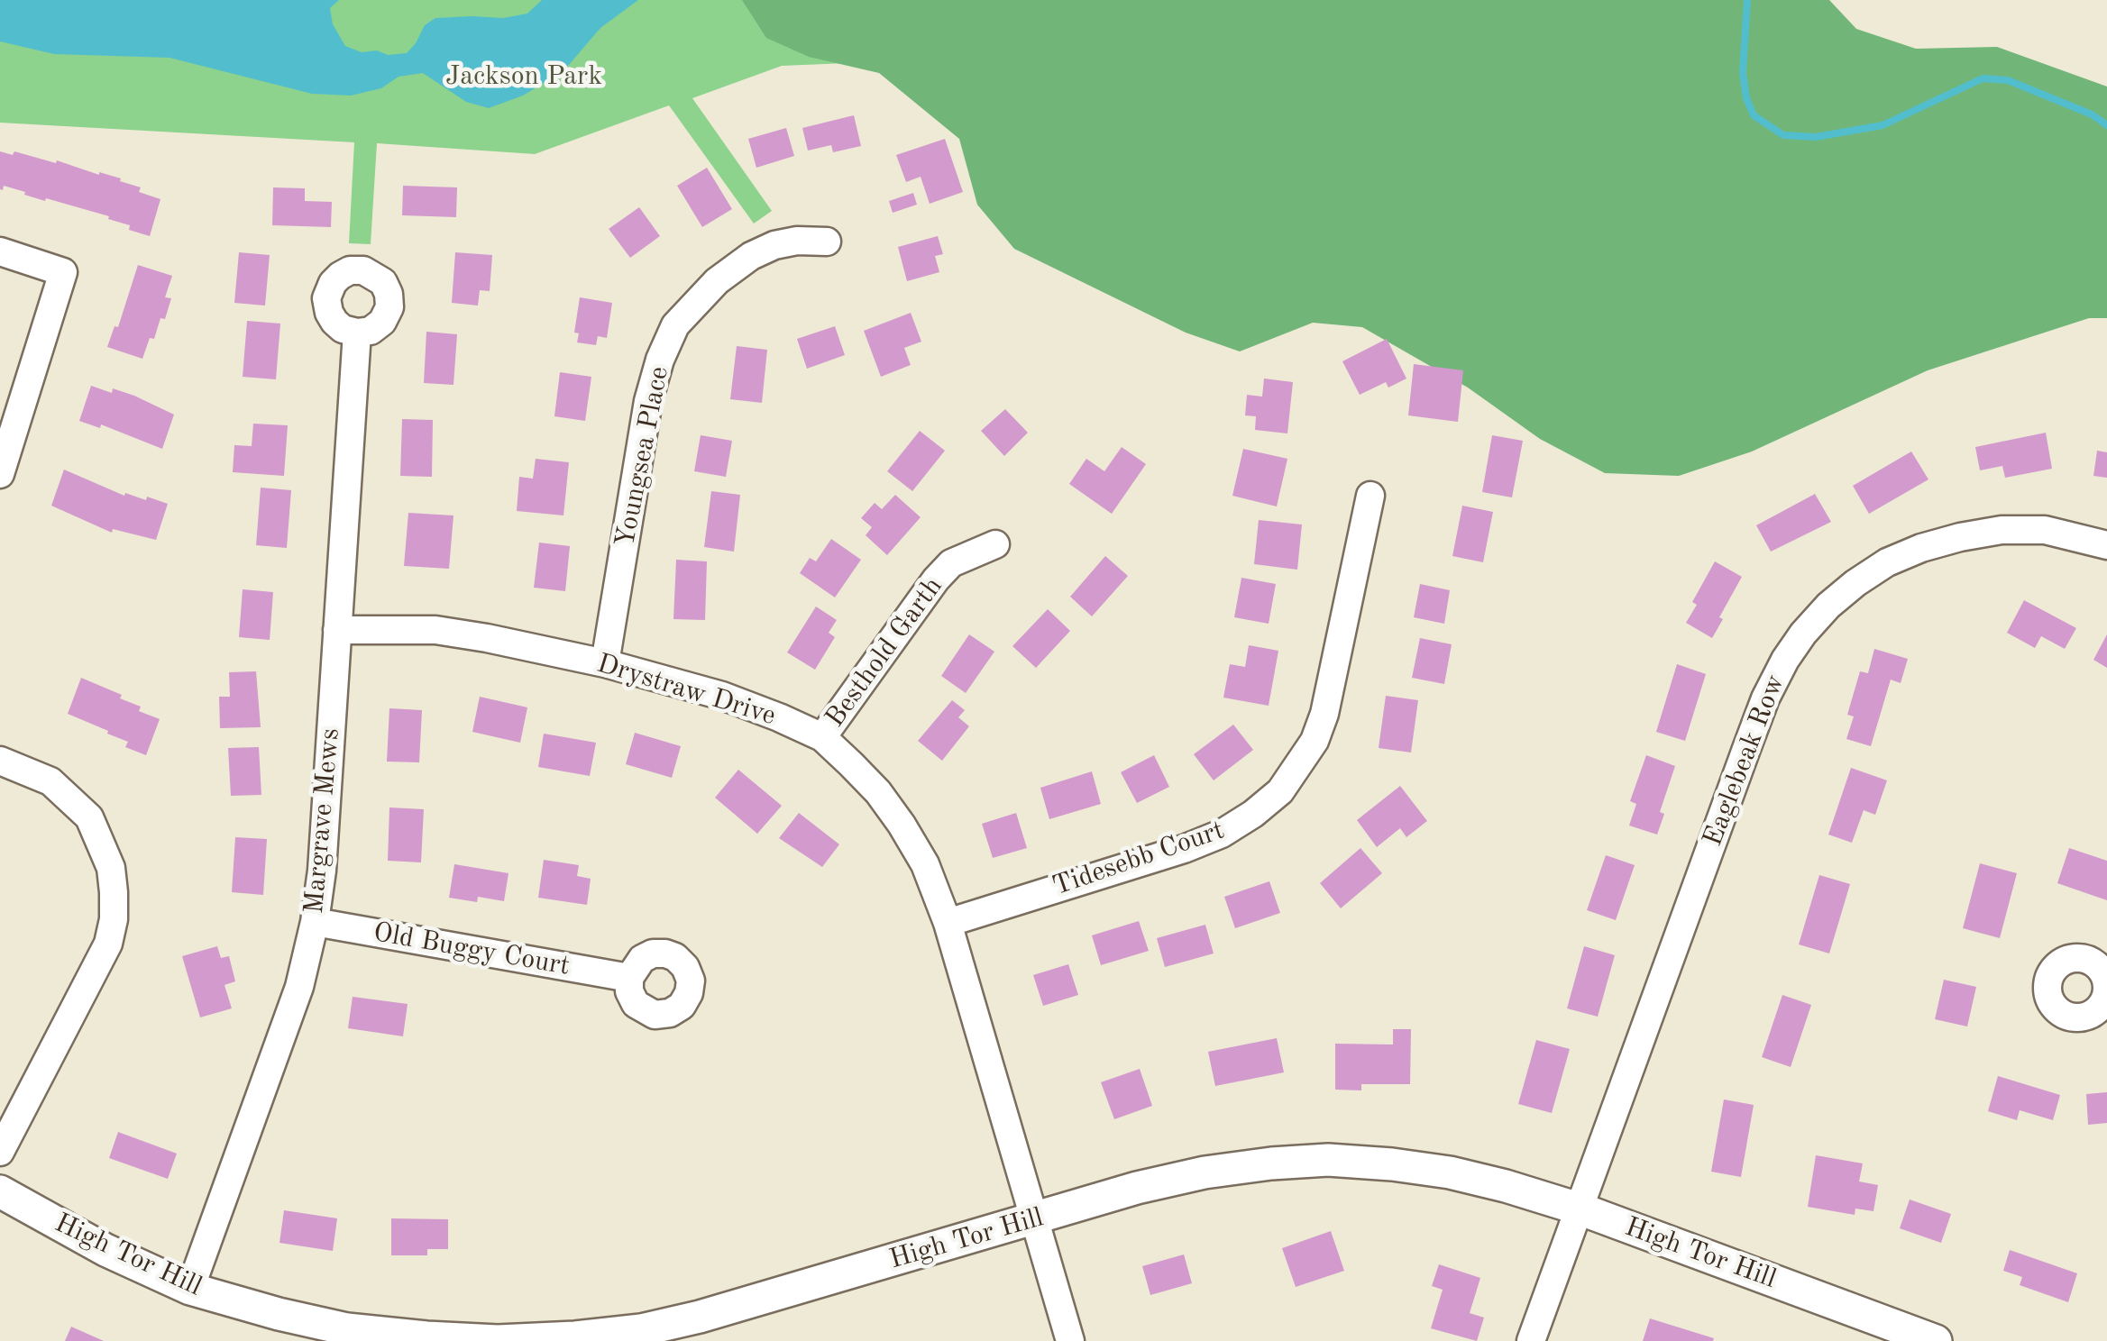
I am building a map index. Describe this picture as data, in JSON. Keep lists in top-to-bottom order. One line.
{"streets":{"street":["Youngsea Place","Besthold Garth","Drystraw Drive","Eaglebeak Row","Margrave Mews","Tidesebb Court","Old Buggy Court","High Tor Hill"]},"crossings":[["Youngsea Place","Drystraw Drive"],["Besthold Garth","Drystraw Drive"],["Drystraw Drive","Margrave Mews"],["Drystraw Drive","Tidesebb Court"],["Drystraw Drive","High Tor Hill"],["Eaglebeak Row","High Tor Hill"],["Margrave Mews","Old Buggy Court"],["Margrave Mews","High Tor Hill"]],"parks":["Jackson Park"]}
